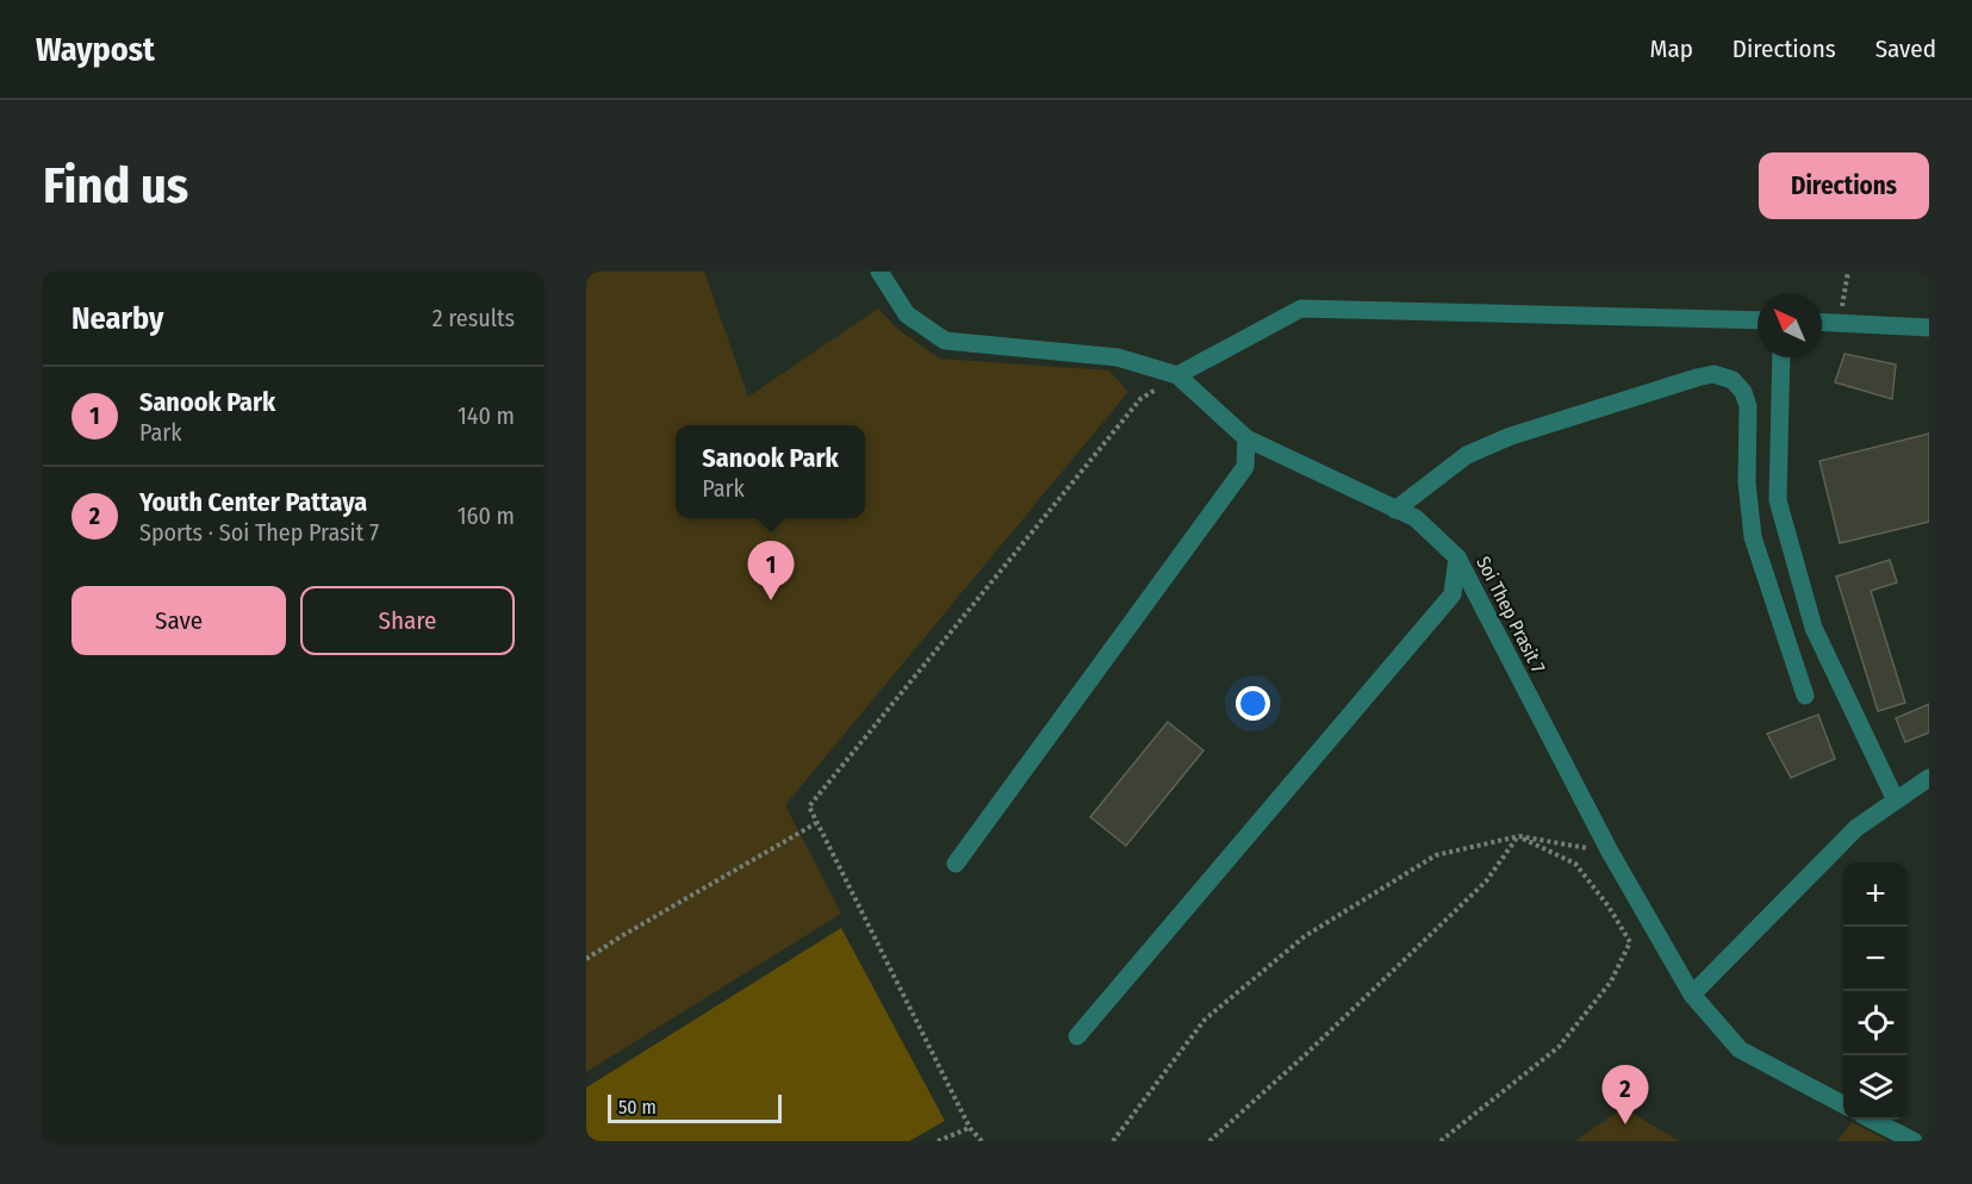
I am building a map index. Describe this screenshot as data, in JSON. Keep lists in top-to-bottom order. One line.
{"streets":{"street":["Soi Thep Prasit 7"]},"scale_bar":"50 m","north":"top left","page":{"header":"Waypost","nav":["Map","Directions","Saved"],"buttons":["Directions",["Save","Share"]],"title":"Find us","heading":["Nearby","2 results"],"list":[{"mark":"1","name":"Sanook Park","note":"Park","value":"140 m"},{"mark":"2","name":"Youth Center Pattaya","note":"Sports · Soi Thep Prasit 7","value":"160 m"}],"popup":["Sanook Park","Park"],"pins":["1","2"],"map_buttons":["+","−"],"scale":"50 m"}}
